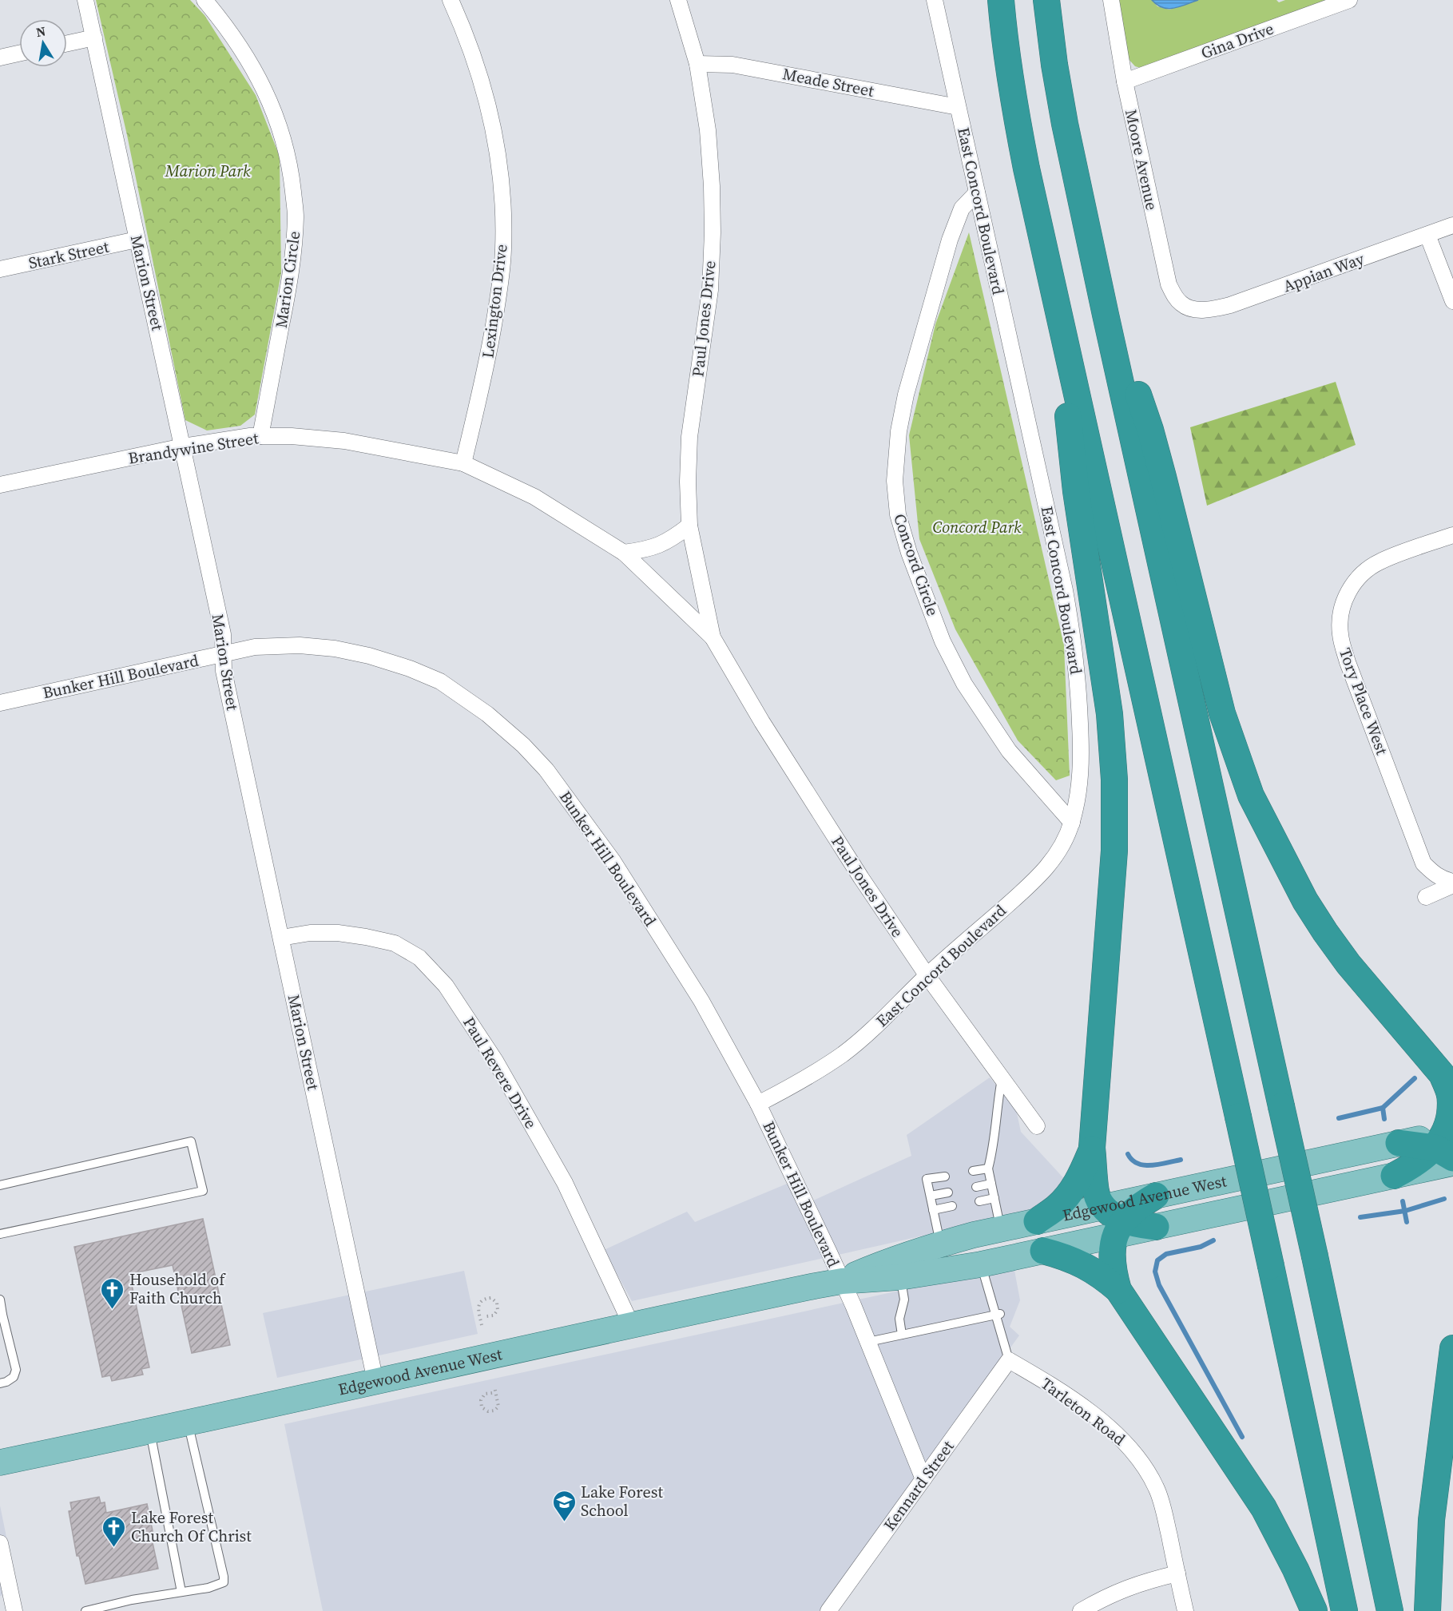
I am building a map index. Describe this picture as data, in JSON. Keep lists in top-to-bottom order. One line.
{"streets":{"main road":["Edgewood Avenue West"],"street":["Gina Drive","Meade Street","Moore Avenue","East Concord Boulevard","Stark Street","Appian Way","Marion Circle","Marion Street","Lexington Drive","Paul Jones Drive","Brandywine Street","Concord Circle","Bunker Hill Boulevard","Tory Place West","Paul Revere Drive","Tarleton Road","Kennard Street"]},"crossings":[["Gina Drive","Moore Avenue"],["Meade Street","East Concord Boulevard"],["Meade Street","Paul Jones Drive"],["Moore Avenue","Appian Way"],["East Concord Boulevard","Paul Jones Drive"],["East Concord Boulevard","Concord Circle"],["East Concord Boulevard","Bunker Hill Boulevard"],["Stark Street","Marion Street"],["Marion Circle","Brandywine Street"],["Marion Street","Brandywine Street"],["Marion Street","Bunker Hill Boulevard"],["Marion Street","Paul Revere Drive"],["Marion Street","Edgewood Avenue West"],["Lexington Drive","Brandywine Street"],["Paul Jones Drive","Brandywine Street"],["Bunker Hill Boulevard","Edgewood Avenue West"],["Bunker Hill Boulevard","Kennard Street"],["Paul Revere Drive","Edgewood Avenue West"],["Tarleton Road","Kennard Street"]],"parks":["Marion Park","Concord Park"],"places":{"church":["Household of Faith Church","Lake Forest Church Of Christ"],"school or university":["Lake Forest School"]},"north":"top"}
